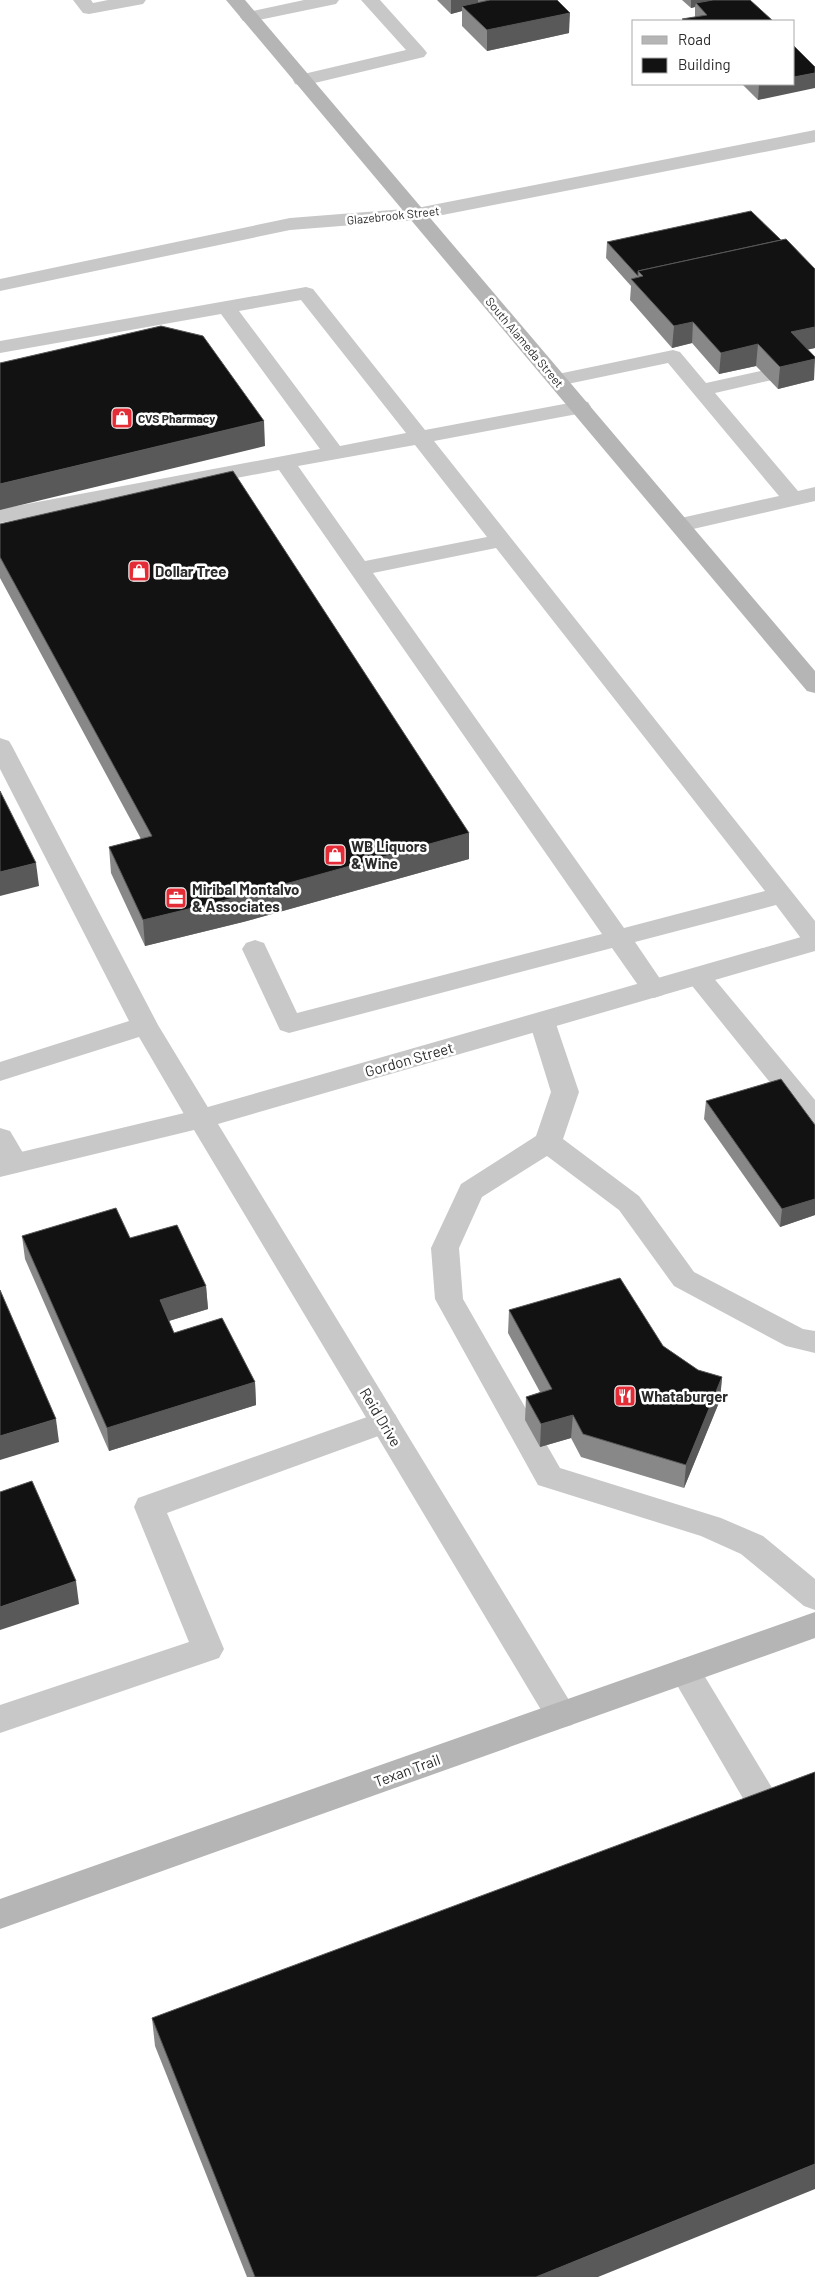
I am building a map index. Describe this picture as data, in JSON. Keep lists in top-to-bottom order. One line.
{"streets":{"main road":["South Alameda Street","Texan Trail"],"street":["Glazebrook Street","Gordon Street","Reid Drive"]},"crossings":[["Glazebrook Street","South Alameda Street"],["Gordon Street","Reid Drive"],["Reid Drive","Texan Trail"]],"places":{"shop":["CVS Pharmacy","Dollar Tree","WB Liquors & Wine"],"office":["Miribal Montalvo & Associates"],"restaurant":["Whataburger"]},"legend":["Road","Building"]}
